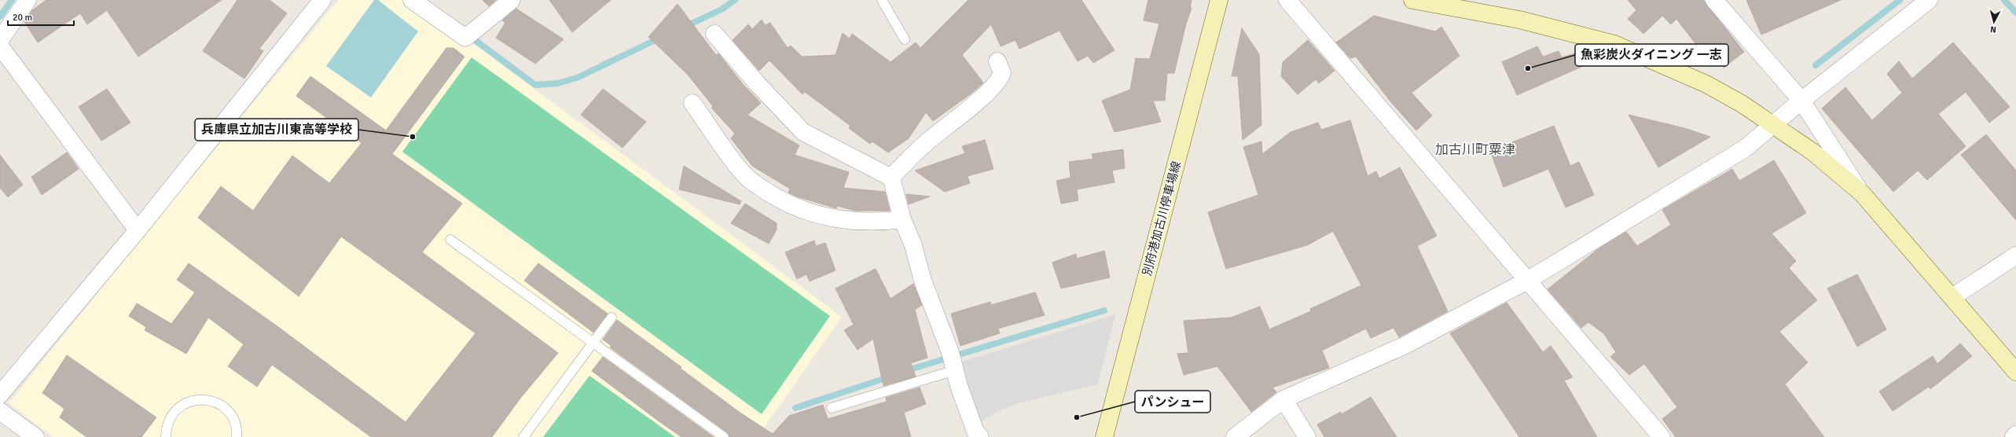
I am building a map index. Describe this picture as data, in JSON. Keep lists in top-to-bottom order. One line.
{"streets":{"street":["別府港加古川停車場線"]},"districts":["加古川町粟津"],"places":["魚彩炭火ダイニング 一志","兵庫県立加古川東高等学校","パンシュー"],"scale_bar":"20 m","north":"bottom"}
